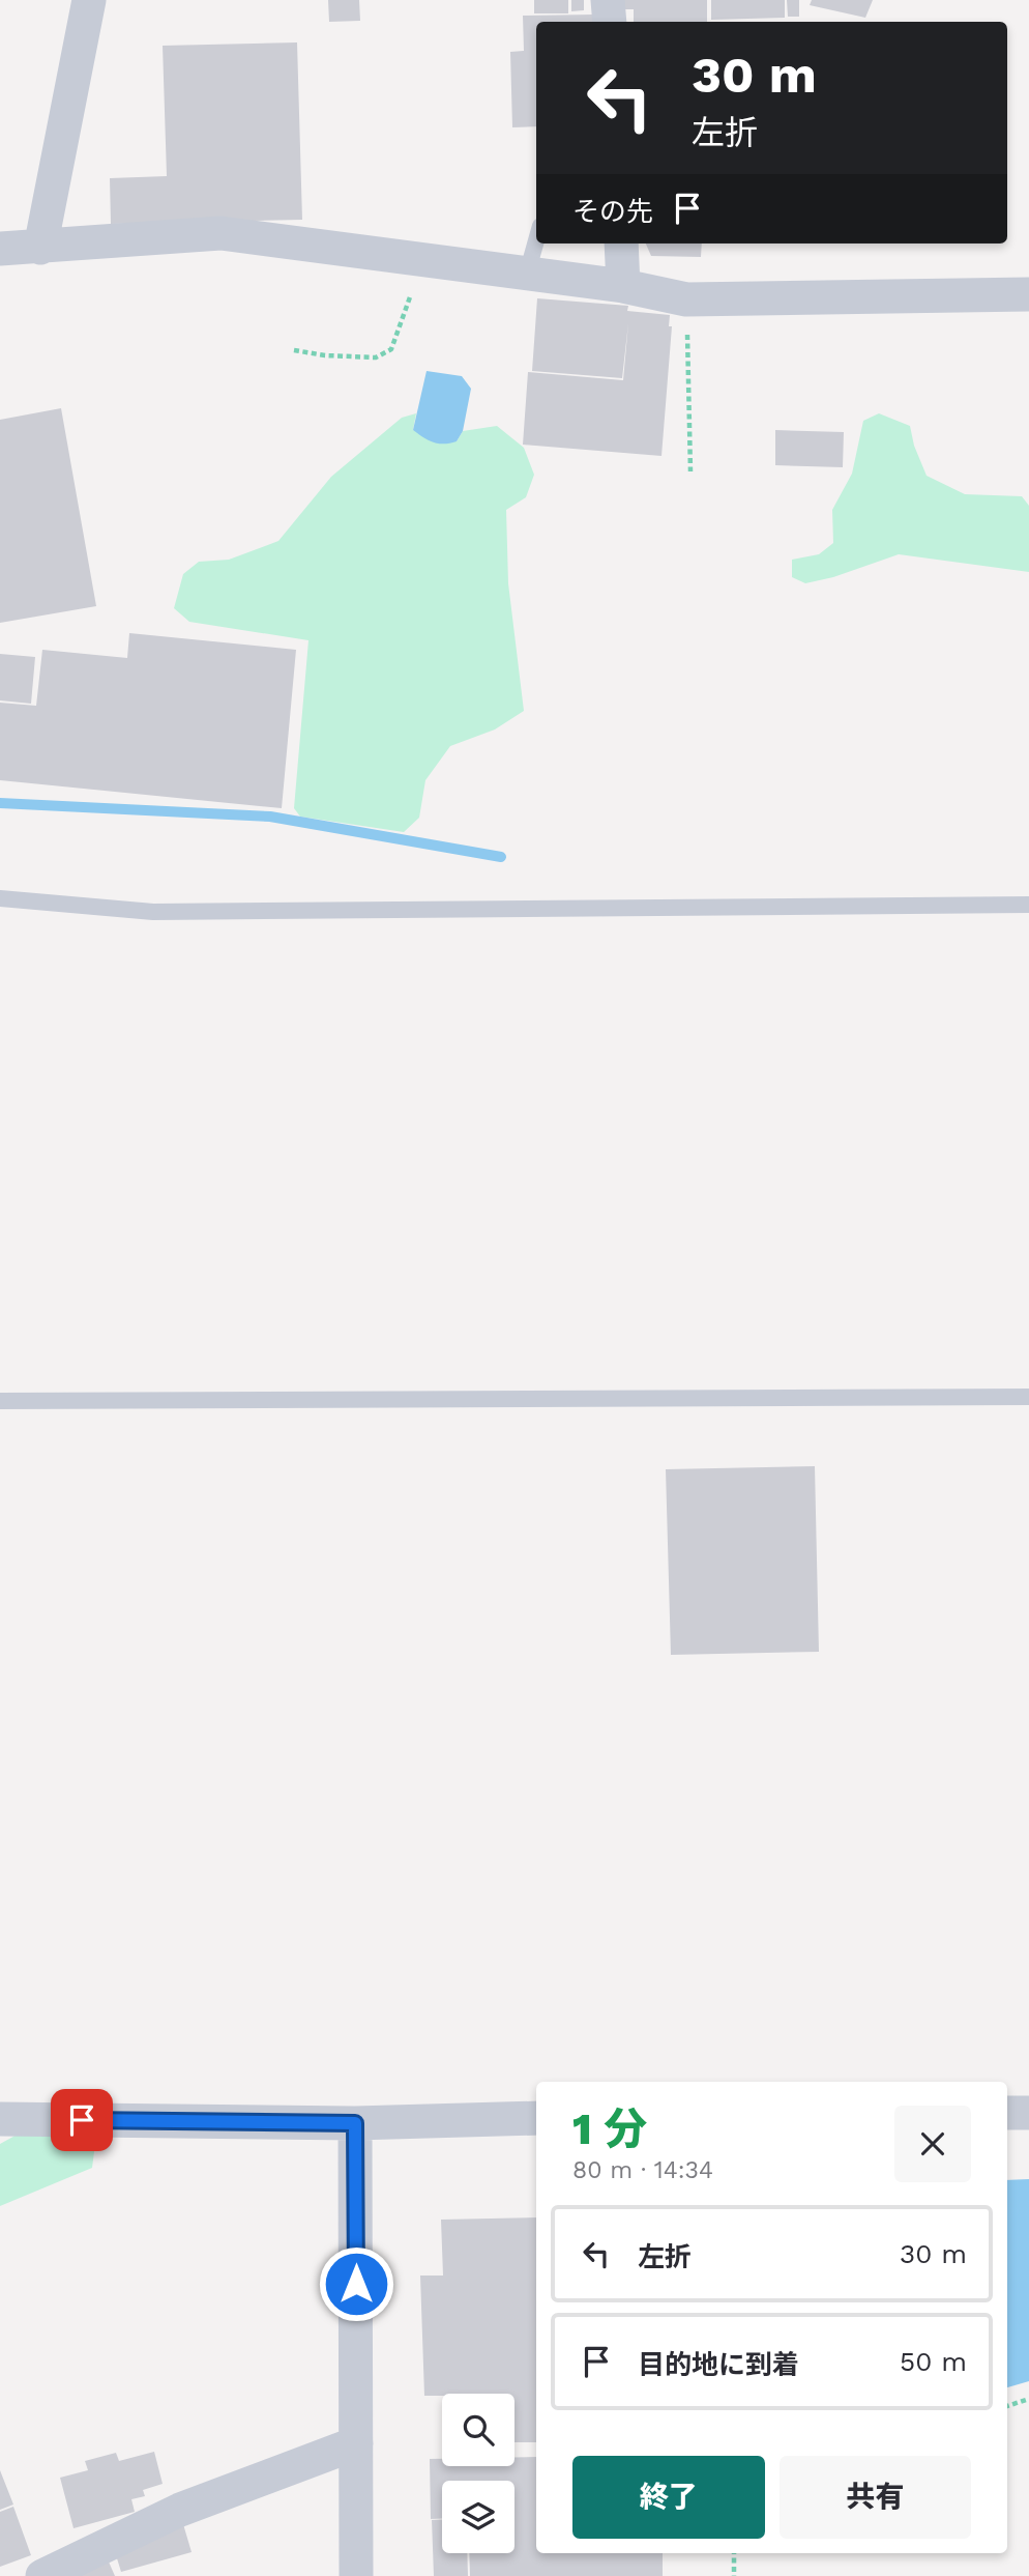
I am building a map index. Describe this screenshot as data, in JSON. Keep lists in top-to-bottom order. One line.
{"page":{"turn":["30 m","左折"],"then":"その先","heading":["1 分","80 m · 14:34"],"list":[{"name":"左折","value":"30 m"},{"name":"目的地に到着","value":"50 m"}],"buttons":["終了","共有"]}}
